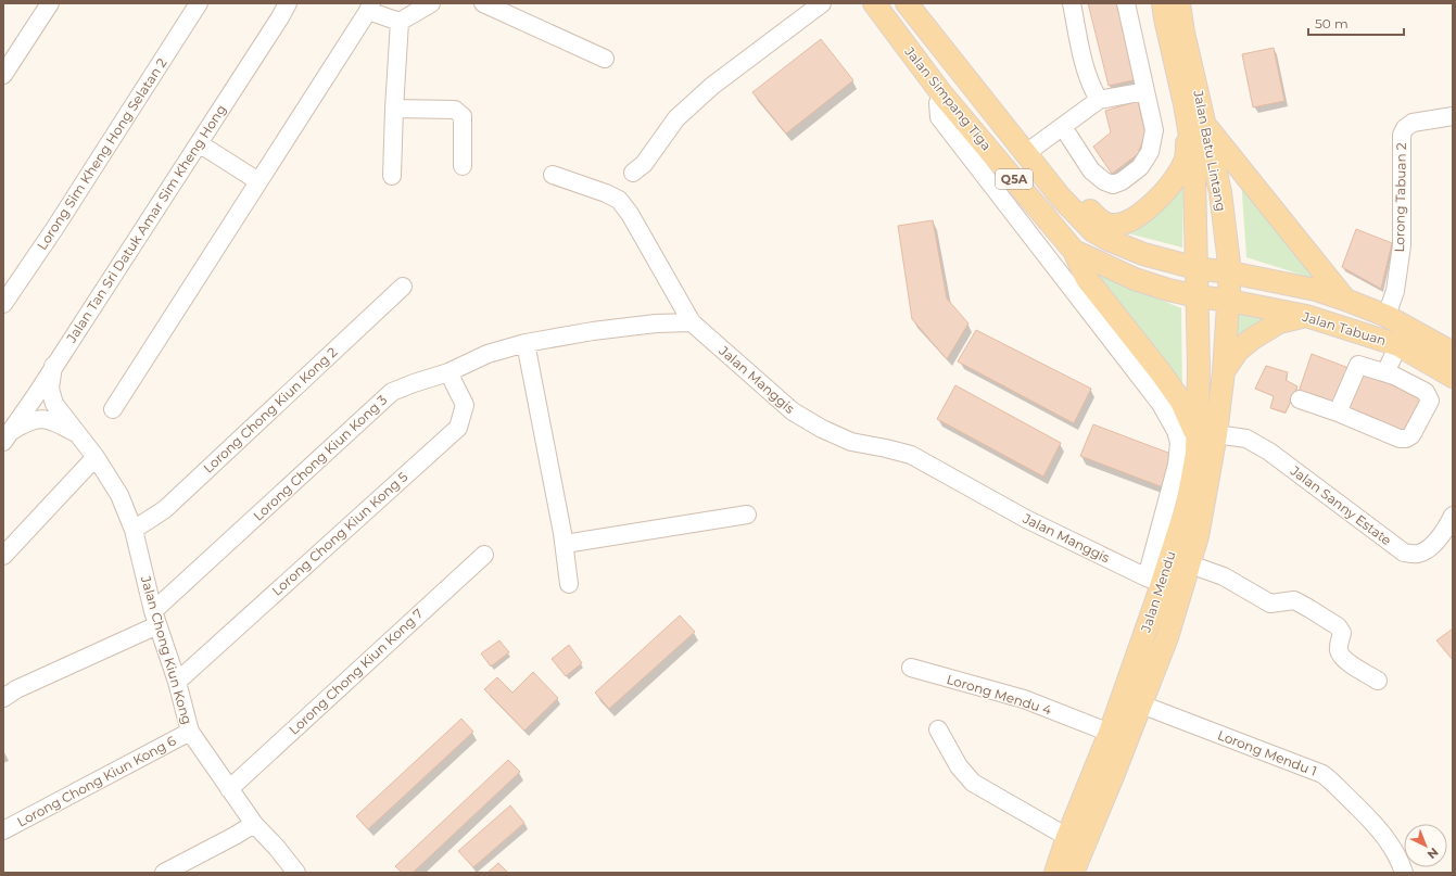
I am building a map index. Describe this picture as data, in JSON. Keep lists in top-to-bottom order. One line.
{"streets":{"main road":["Jalan Simpang Tiga","Jalan Batu Lintang","Q5A","Jalan Tabuan","Jalan Mendu"],"street":["Lorong Sim Kheng Hong Selatan 2","Lorong Tabuan 2","Jalan Tan Sri Datuk Amar Sim Kheng Hong","Jalan Manggis","Lorong Chong Kiun Kong 2","Lorong Chong Kiun Kong 3","Jalan Sanny Estate","Lorong Chong Kiun Kong 5","Jalan Chong Kiun Kong","Lorong Chong Kiun Kong 7","Lorong Mendu 4","Lorong Mendu 1","Lorong Chong Kiun Kong 6"]},"crossings":[["Jalan Simpang Tiga","Jalan Batu Lintang"],["Jalan Simpang Tiga","Jalan Tabuan"],["Jalan Simpang Tiga","Jalan Mendu"],["Jalan Batu Lintang","Jalan Tabuan"],["Jalan Batu Lintang","Jalan Mendu"],["Lorong Tabuan 2","Jalan Tabuan"],["Jalan Tan Sri Datuk Amar Sim Kheng Hong","Jalan Chong Kiun Kong"],["Jalan Tabuan","Jalan Mendu"],["Jalan Manggis","Lorong Chong Kiun Kong 3"],["Jalan Manggis","Jalan Mendu"],["Lorong Chong Kiun Kong 2","Jalan Chong Kiun Kong"],["Lorong Chong Kiun Kong 3","Lorong Chong Kiun Kong 5"],["Lorong Chong Kiun Kong 3","Jalan Chong Kiun Kong"],["Jalan Sanny Estate","Jalan Mendu"],["Lorong Chong Kiun Kong 5","Jalan Chong Kiun Kong"],["Jalan Mendu","Lorong Mendu 4"],["Jalan Mendu","Lorong Mendu 1"],["Jalan Chong Kiun Kong","Lorong Chong Kiun Kong 7"],["Jalan Chong Kiun Kong","Lorong Chong Kiun Kong 6"]],"scale_bar":"50 m","north":"bottom right"}
